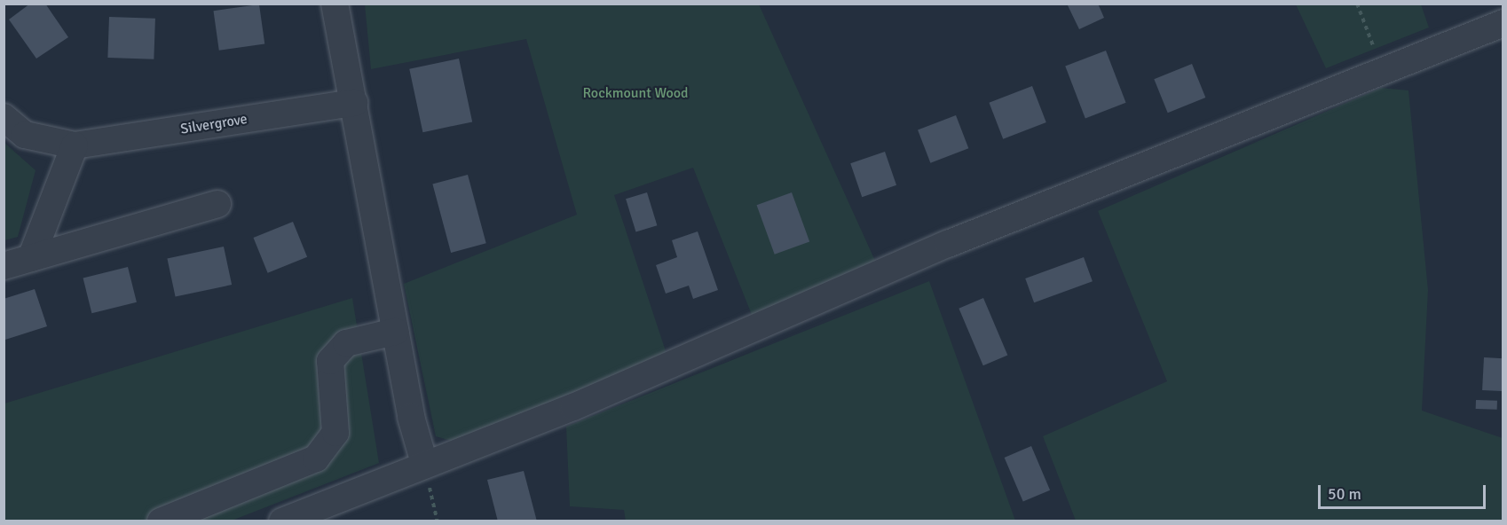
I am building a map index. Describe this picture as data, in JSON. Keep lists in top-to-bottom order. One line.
{"streets":{"street":["Silvergrove"]},"parks":["Rockmount Wood"],"scale_bar":"50 m"}
